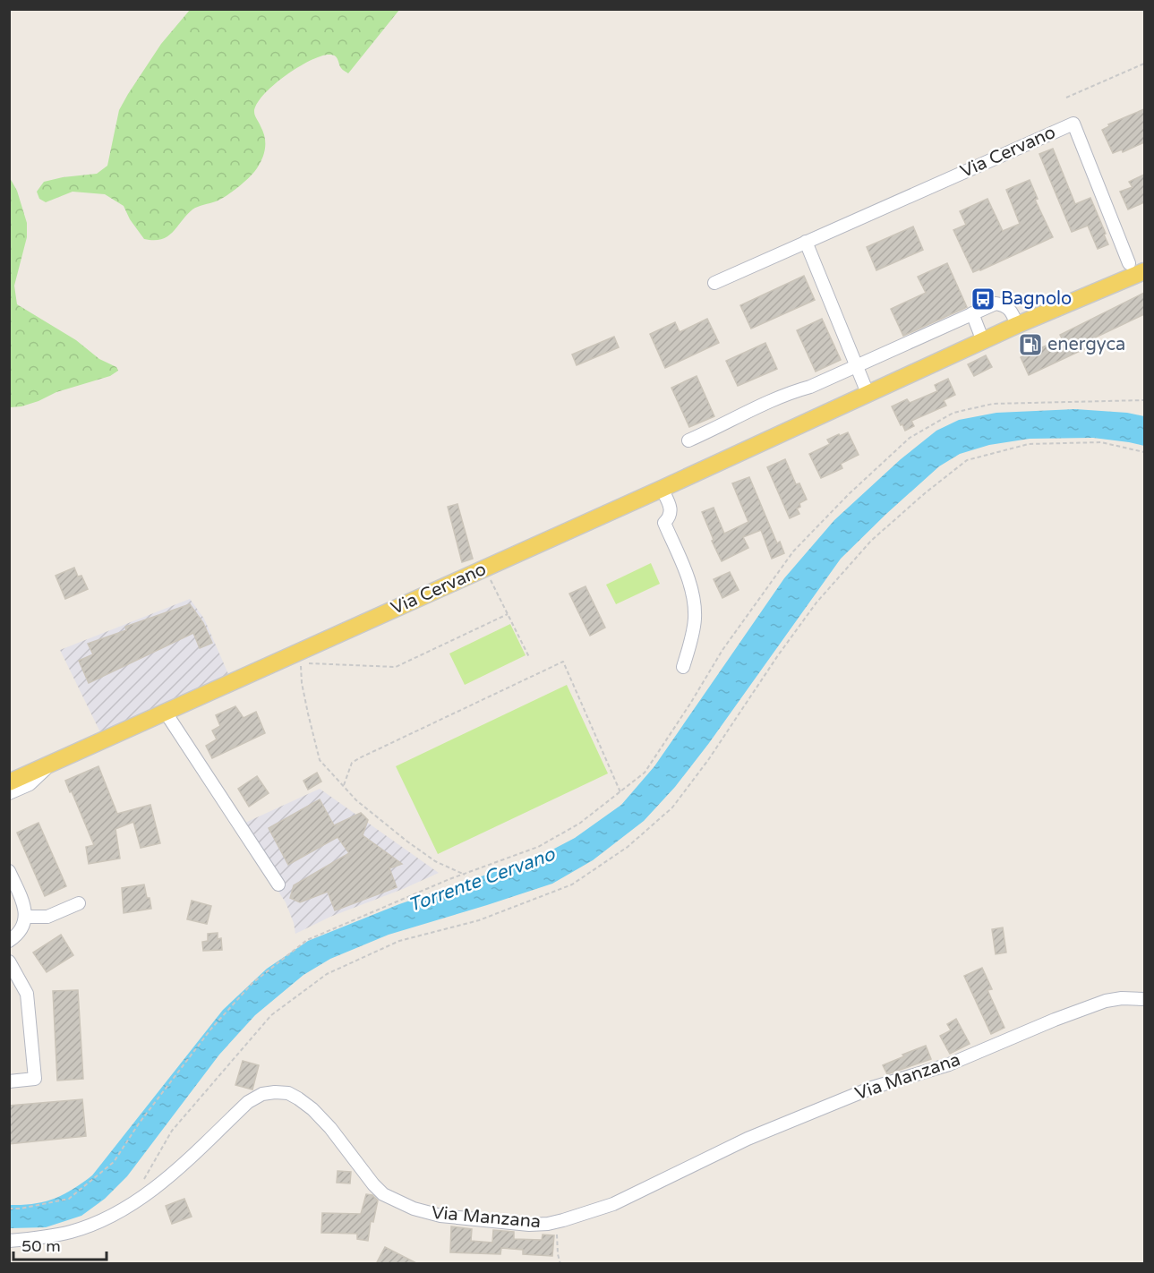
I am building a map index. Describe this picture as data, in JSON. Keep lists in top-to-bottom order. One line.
{"streets":{"main road":["Via Cervano"],"street":["Via Manzana"]},"water":["Torrente Cervano"],"places":{"bus stop":["Bagnolo"],"fuel station":["energyca"]},"scale_bar":"50 m"}
